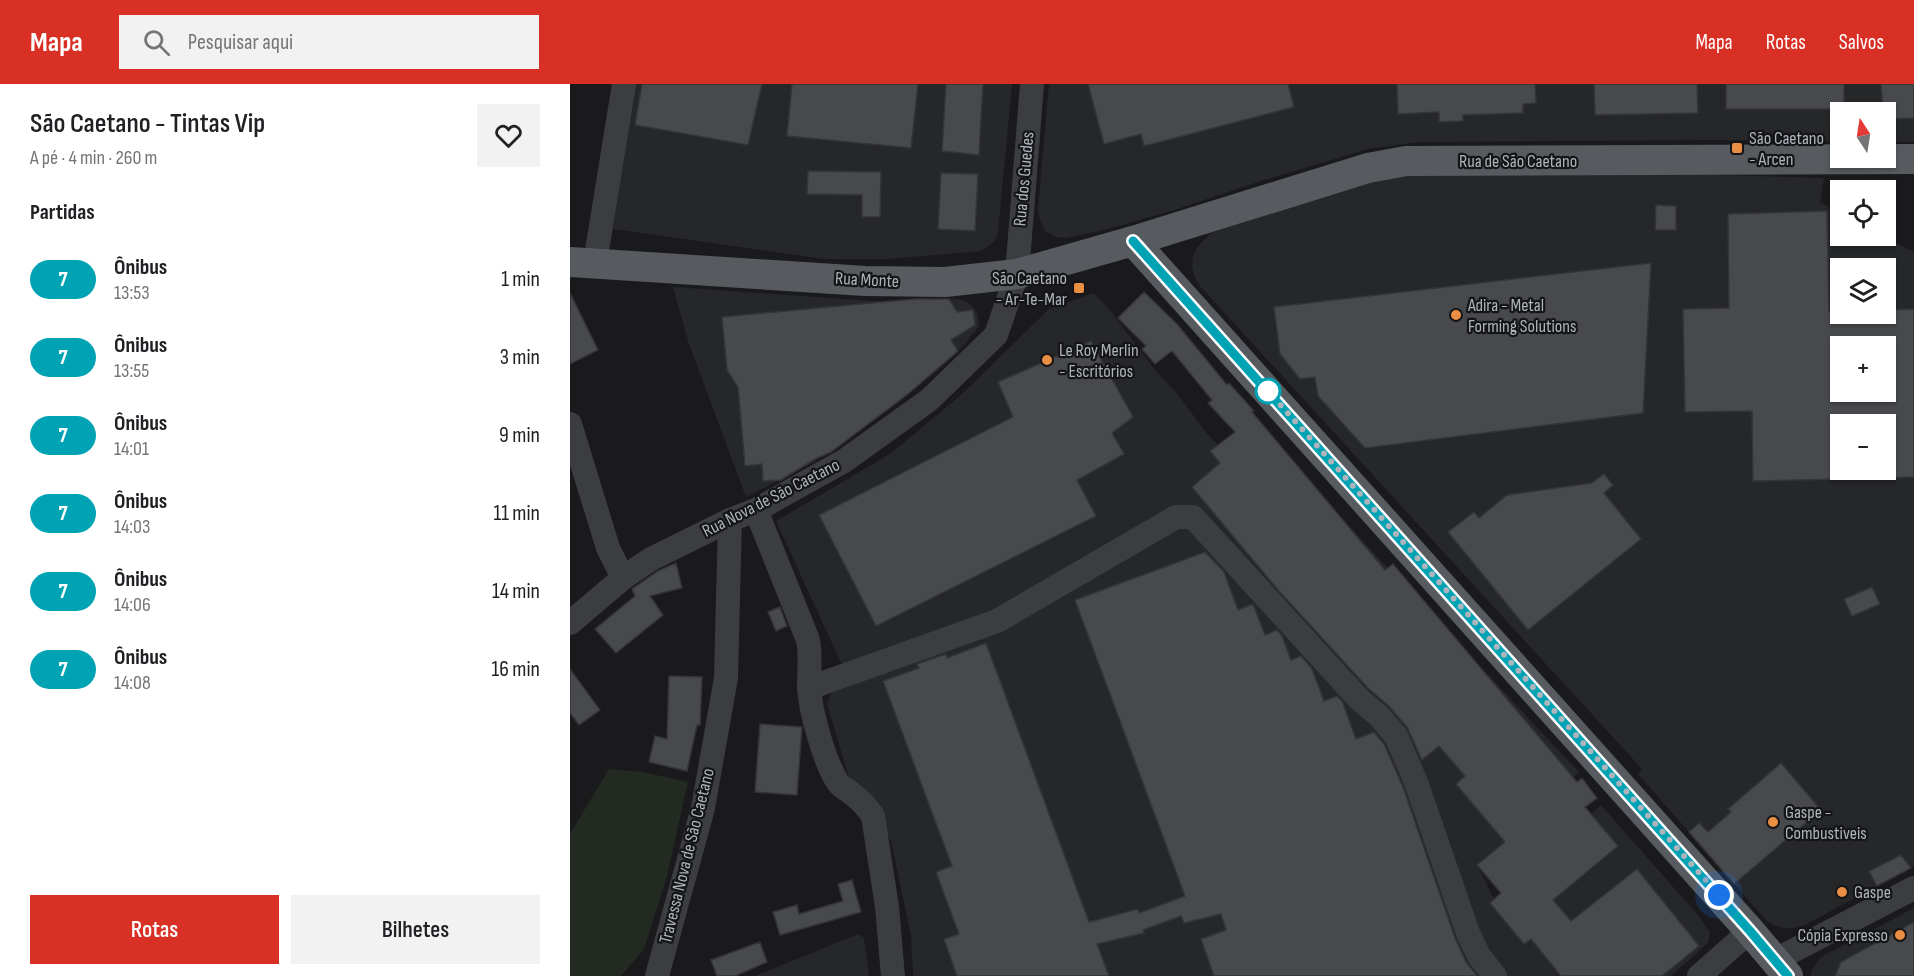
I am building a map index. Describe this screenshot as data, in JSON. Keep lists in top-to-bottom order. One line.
{"streets":{"main road":["Rua de São Caetano","Rua Monte"],"street":["Rua dos Guedes","Rua Nova de São Caetano","Travessa Nova de São Caetano"]},"crossings":[["Rua de São Caetano","Rua Monte"],["Rua dos Guedes","Rua Monte"],["Rua dos Guedes","Rua Nova de São Caetano"],["Rua Monte","Rua Nova de São Caetano"],["Rua Nova de São Caetano","Travessa Nova de São Caetano"]],"places":{"transit":["São Caetano - Arcen","São Caetano - Ar-Te-Mar"],"other":["Adira - Metal Forming Solutions","Le Roy Merlin - Escritórios","Gaspe - Combustiveis","Gaspe","Cópia Expresso"]},"lines":["bus line 7"],"north":"top","page":{"header":"Mapa","search":"Pesquisar aqui","nav":["Mapa","Rotas","Salvos"],"heading":[["São Caetano - Tintas Vip","A pé · 4 min · 260 m"],"Partidas"],"map_buttons":["+","−"],"list":[{"mark":"7","name":"Ônibus","note":"13:53","value":"1 min"},{"mark":"7","name":"Ônibus","note":"13:55","value":"3 min"},{"mark":"7","name":"Ônibus","note":"14:01","value":"9 min"},{"mark":"7","name":"Ônibus","note":"14:03","value":"11 min"},{"mark":"7","name":"Ônibus","note":"14:06","value":"14 min"},{"mark":"7","name":"Ônibus","note":"14:08","value":"16 min"}],"buttons":["Rotas","Bilhetes"]}}
